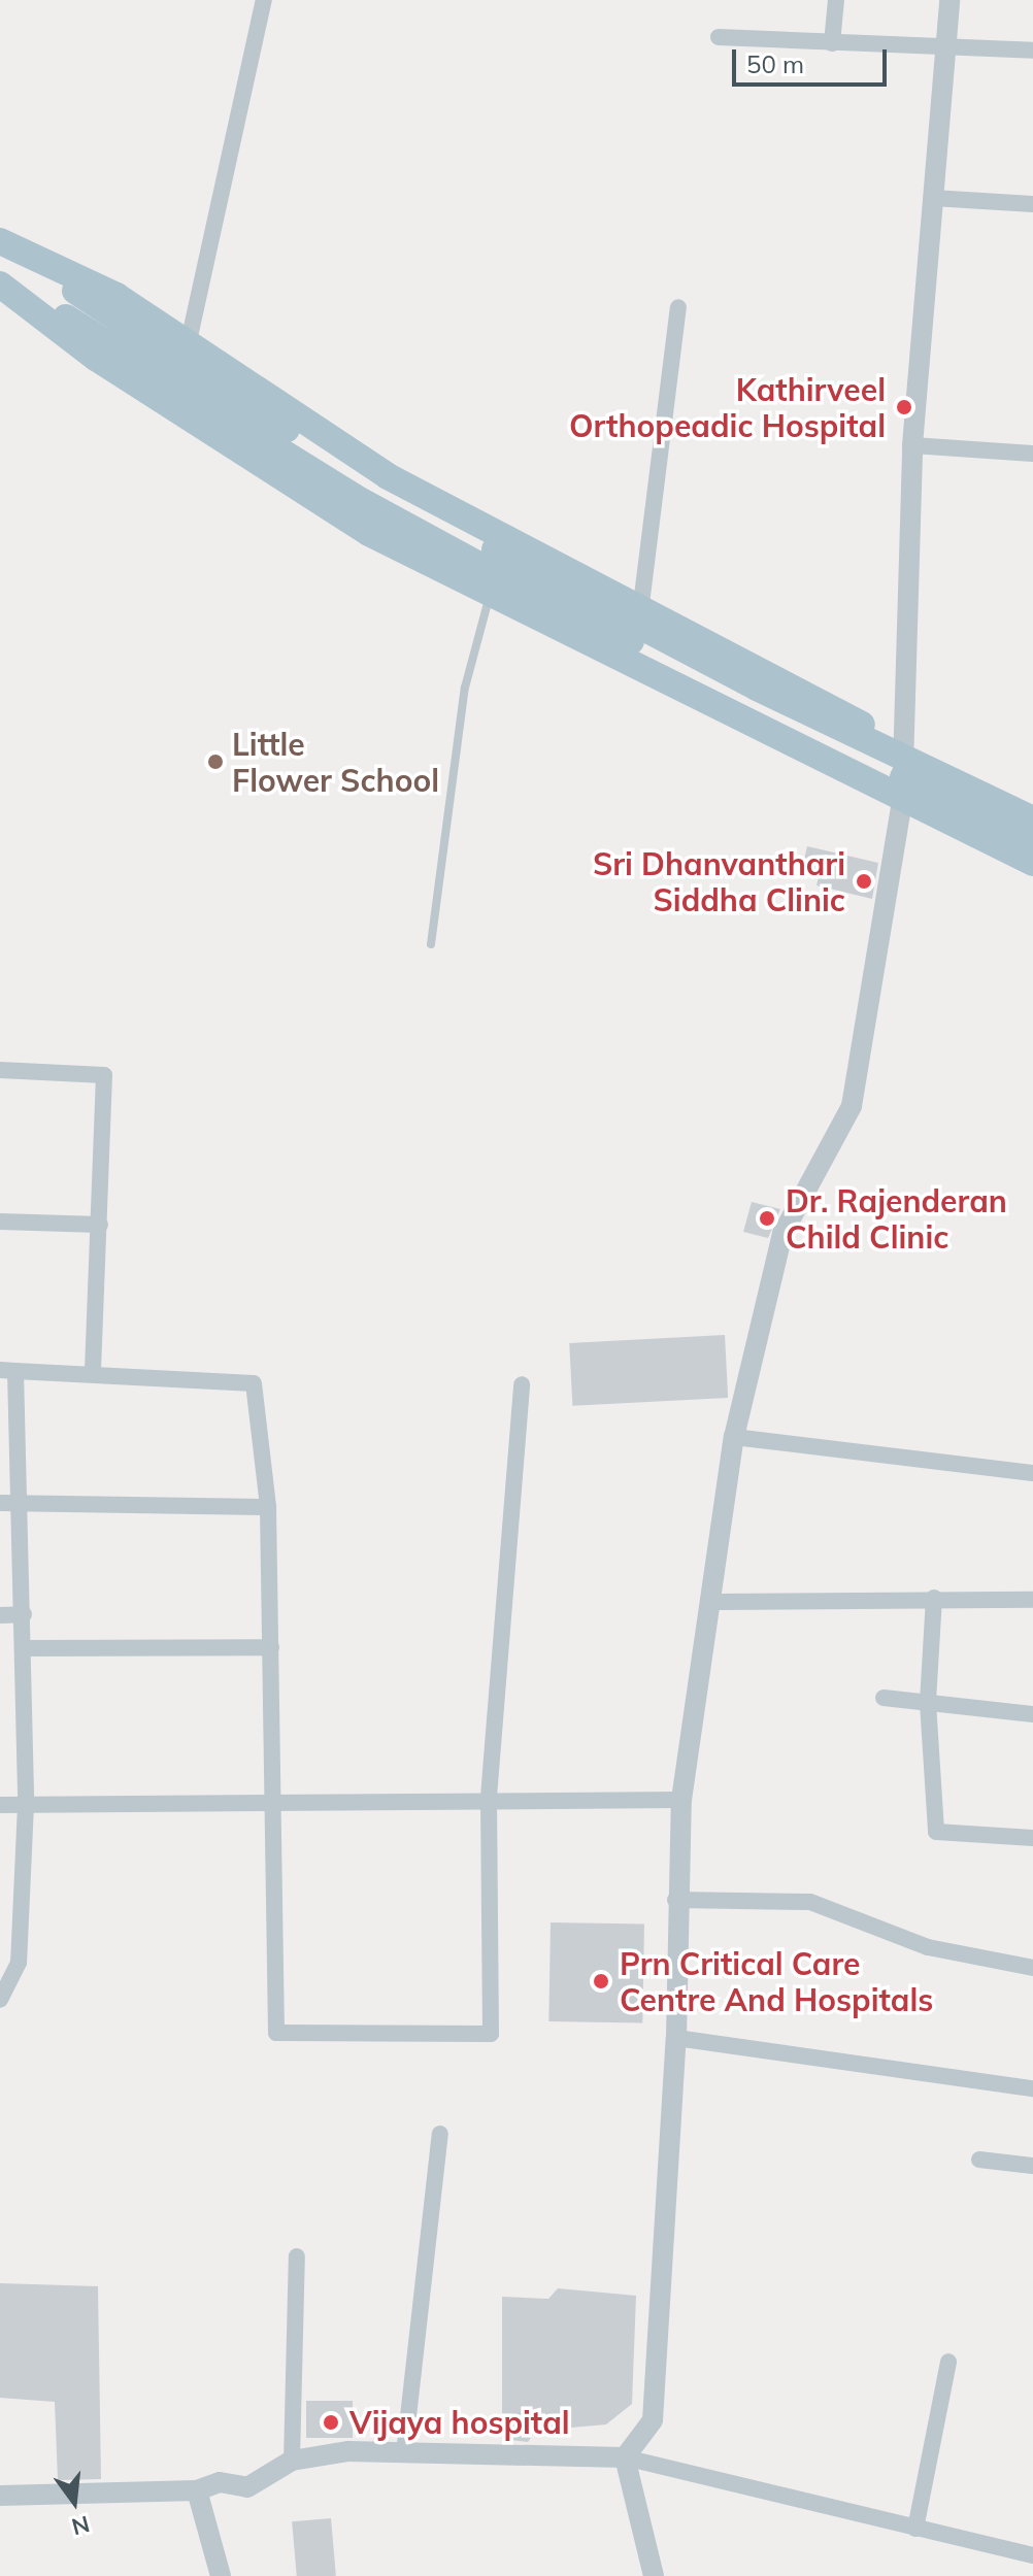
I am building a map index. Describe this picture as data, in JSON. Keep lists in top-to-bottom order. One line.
{"places":["Kathirveel Orthopeadic Hospital","Little Flower School","Sri Dhanvanthari Siddha Clinic","Dr. Rajenderan Child Clinic","Prn Critical Care Centre And Hospitals","Vijaya hospital"],"scale_bar":"50 m","north":"bottom"}
